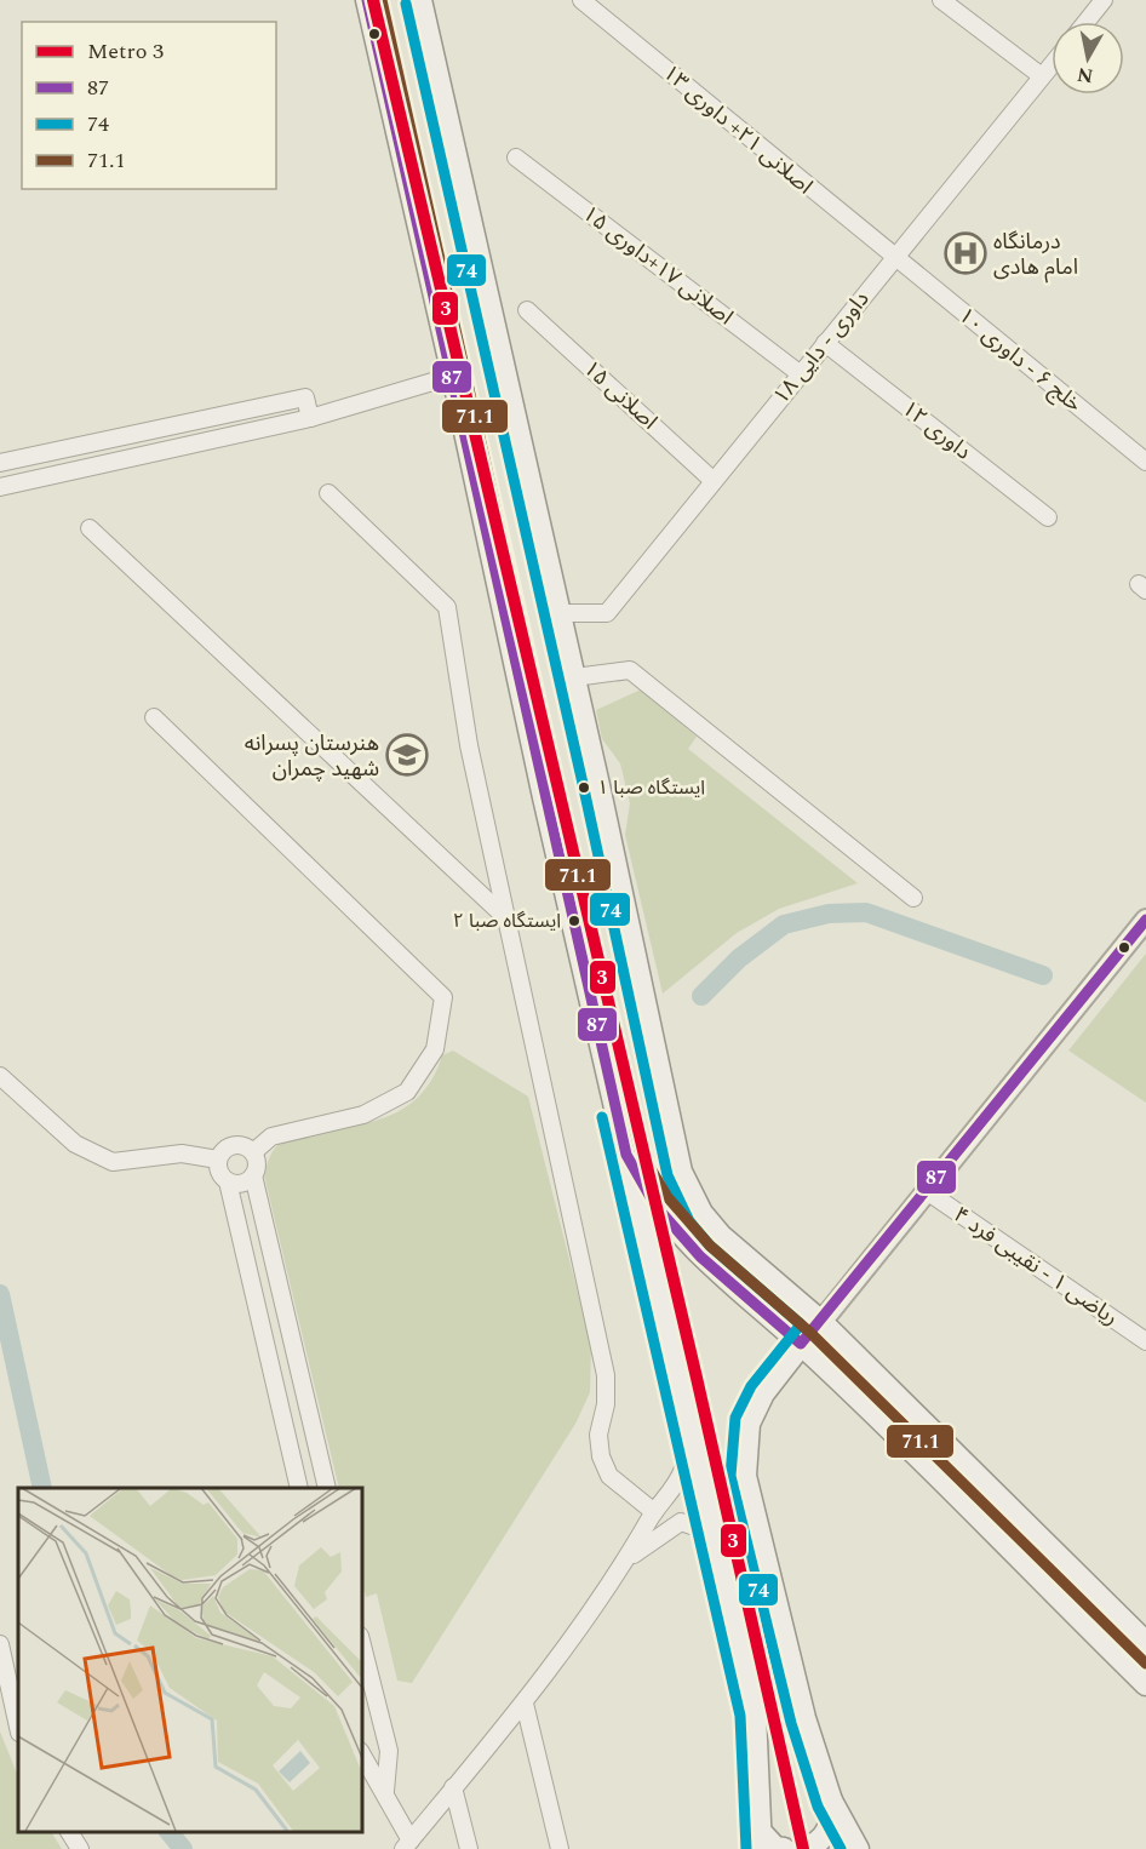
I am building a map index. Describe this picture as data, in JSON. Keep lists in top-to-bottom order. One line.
{"streets":{"street":["اصلانی ۲۱+ داوری ۱۳","اصلانی ۱۷+داوری ۱۵","داوری - دایی ۱۸","خلج ۶ - داوری ۱۰","اصلانی ۱۵","داوری ۱۲","ریاضی ۱ - نقیبی فرد ۴"]},"crossings":[["اصلانی ۲۱+ داوری ۱۳","داوری - دایی ۱۸"],["اصلانی ۲۱+ داوری ۱۳","خلج ۶ - داوری ۱۰"],["اصلانی ۱۷+داوری ۱۵","داوری - دایی ۱۸"],["داوری - دایی ۱۸","خلج ۶ - داوری ۱۰"],["داوری - دایی ۱۸","اصلانی ۱۵"],["داوری - دایی ۱۸","داوری ۱۲"]],"places":{"hospital":["درمانگاه امام هادی"],"school or university":["هنرستان پسرانه شهید چمران"],"other":["ایستگاه صبا ۱","ایستگاه صبا ۲"]},"lines":["metro line 3","transit line 87","transit line 71.1","transit line 74"],"legend":["Metro 3","87","74","71.1"],"north":"bottom"}
